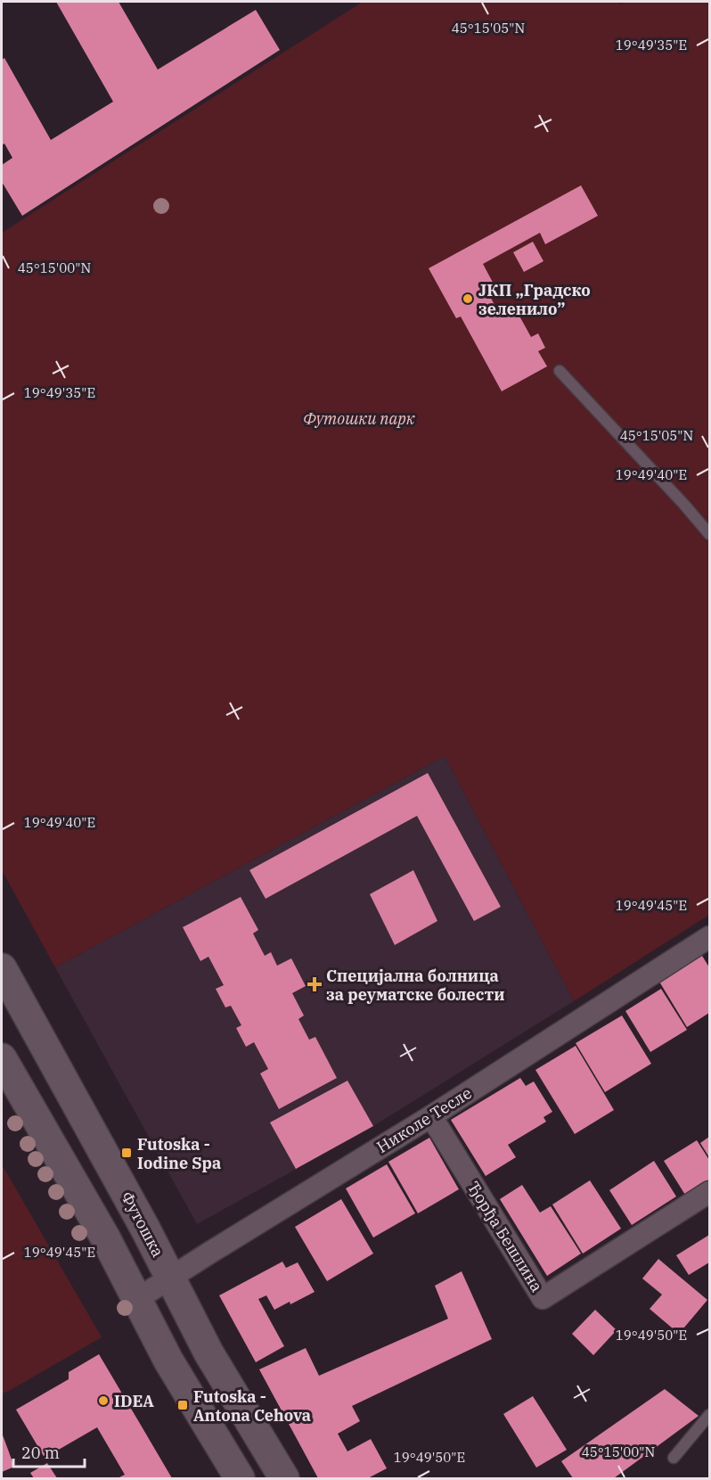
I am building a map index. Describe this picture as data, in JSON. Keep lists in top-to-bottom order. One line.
{"streets":{"main road":["Футошка"],"street":["Николе Тесле","Ђорђа Бешлина"]},"crossings":[["Николе Тесле","Футошка"],["Николе Тесле","Ђорђа Бешлина"]],"parks":["Футошки парк"],"places":{"other":["ЈКП „Градско зеленило”","IDEA"],"health":["Специјална болница за реуматске болести"],"transit":["Futoska - Iodine Spa","Futoska - Antona Cehova"]},"scale_bar":"20 m","coordinates":["45°15'05\"N","19°49'35\"E","45°15'00\"N","19°49'40\"E","19°49'45\"E","19°49'50\"E"]}
